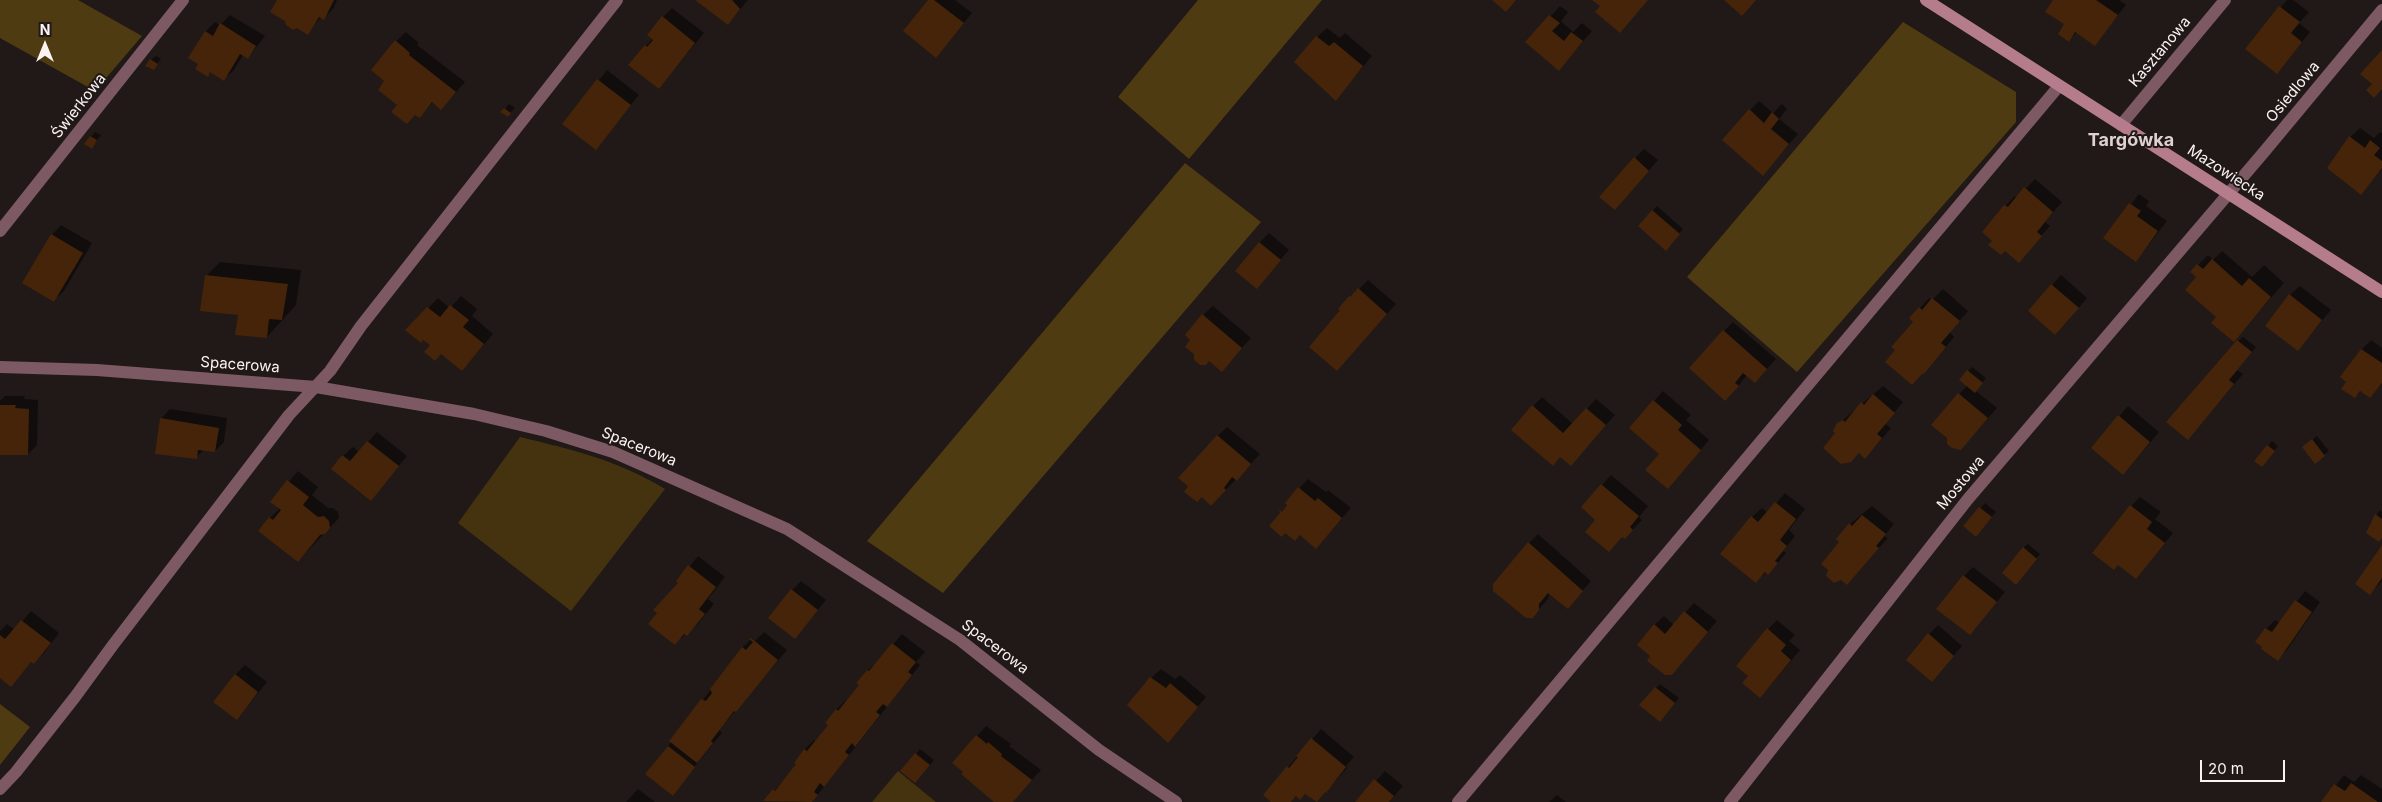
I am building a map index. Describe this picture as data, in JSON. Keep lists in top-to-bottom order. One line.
{"streets":{"street":["Kasztanowa","Osiedlowa","Świerkowa","Mazowiecka","Spacerowa","Mostowa"]},"crossings":[["Kasztanowa","Mazowiecka"],["Osiedlowa","Mazowiecka"],["Osiedlowa","Mostowa"],["Mazowiecka","Mostowa"]],"districts":["Targówka"],"scale_bar":"20 m","north":"top"}
